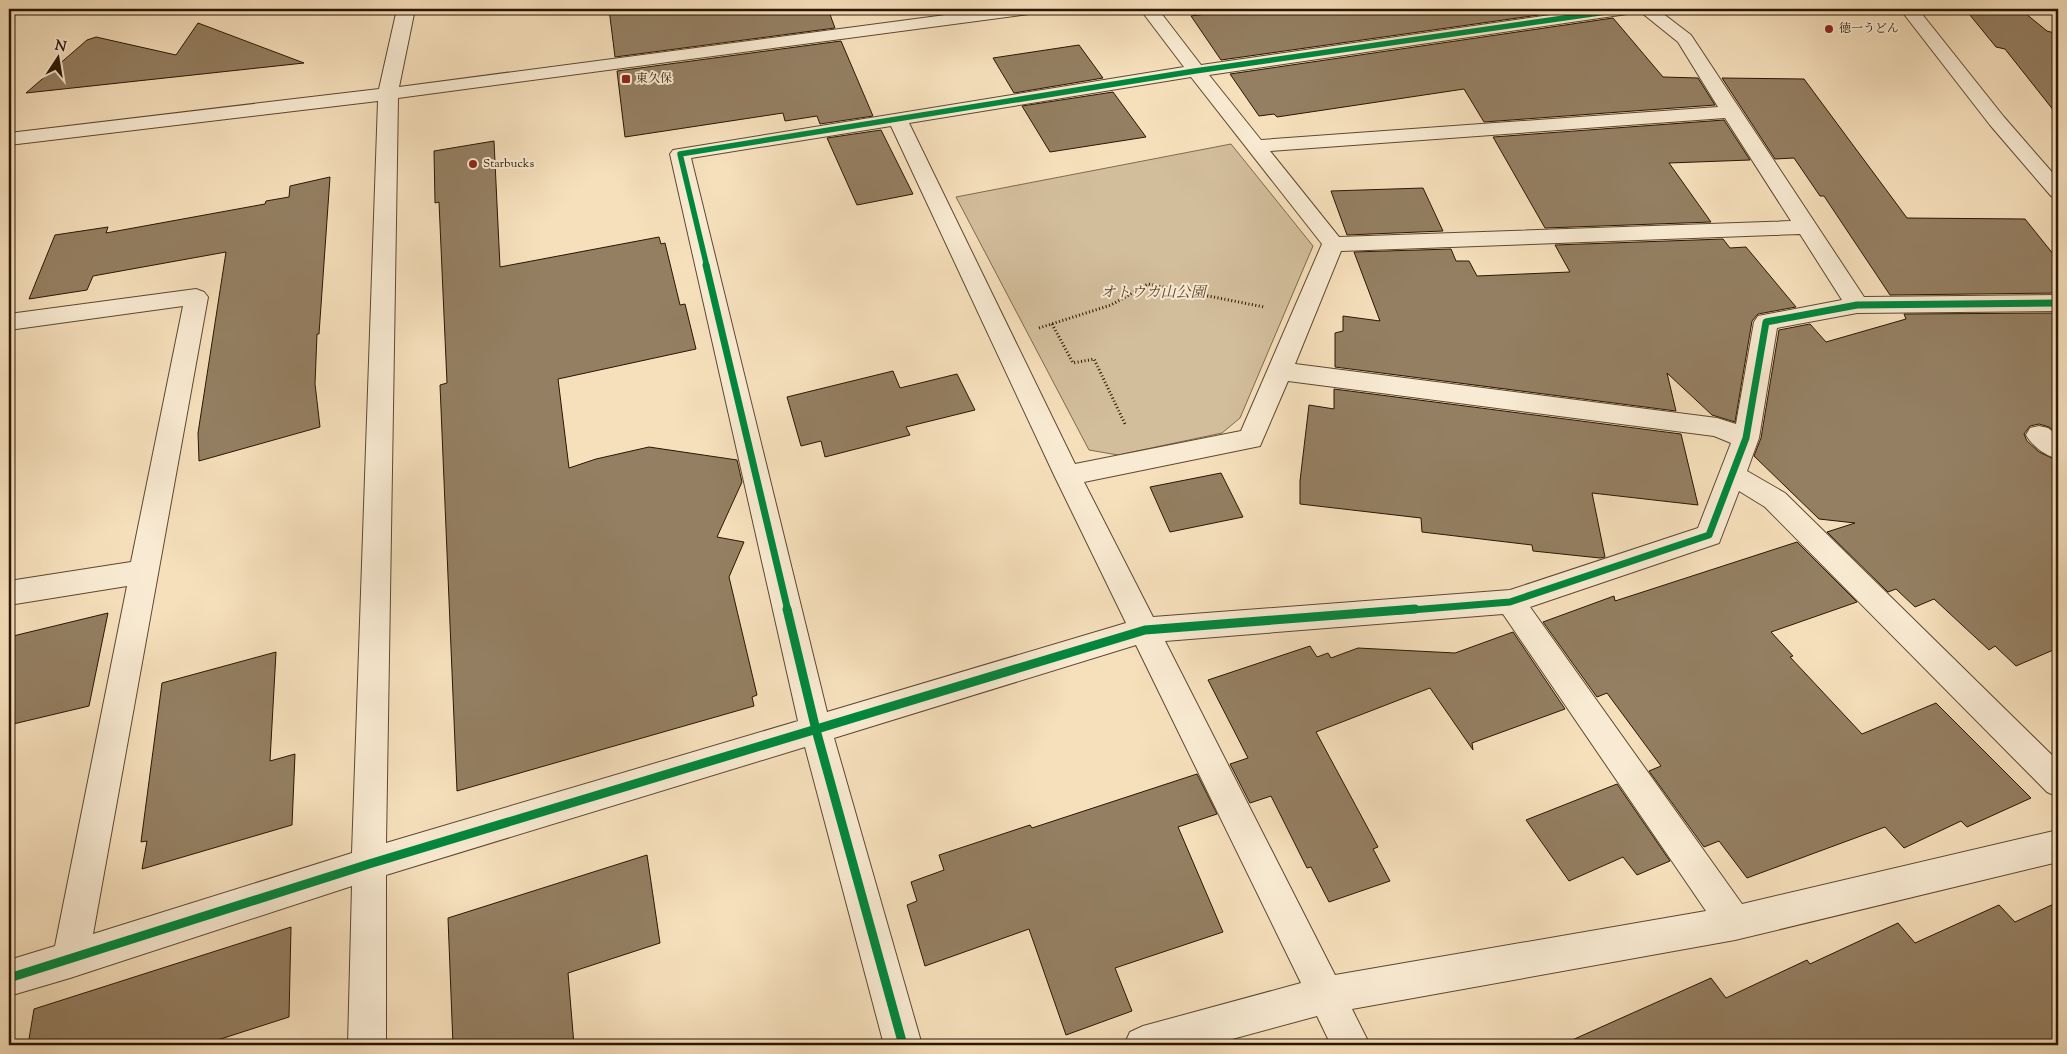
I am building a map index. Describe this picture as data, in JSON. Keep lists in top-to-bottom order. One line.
{"parks":["オトウカ山公園"],"places":{"other":["徳一うどん","Starbucks"],"transit":["東久保"]},"north":"top"}
